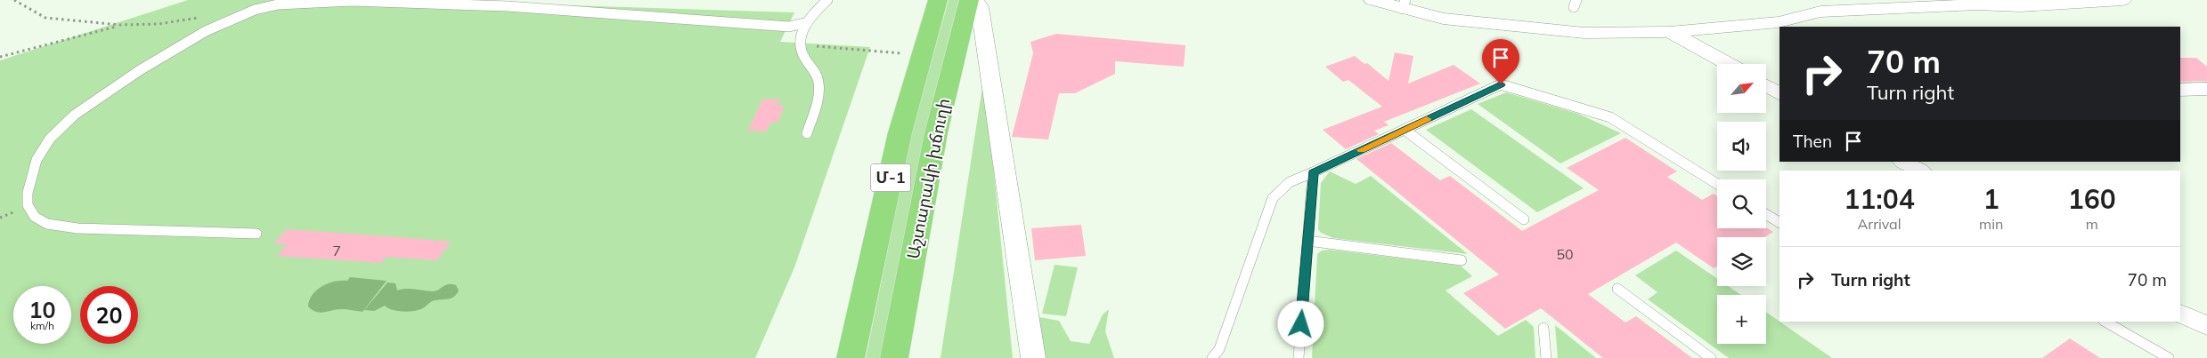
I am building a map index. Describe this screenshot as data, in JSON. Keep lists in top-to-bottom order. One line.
{"streets":{"highway":["Մ-1","Աշտարակի խճուղի"]},"house_numbers":["7","50"],"north":"top right","page":{"turn":["70 m","Turn right"],"map_buttons":"+","then":"Then","eta":["11:04","Arrival","1","min","160","m"],"list":[{"name":"Turn right","value":"70 m"}],"speed":"10 km/h","limit":"20"}}
